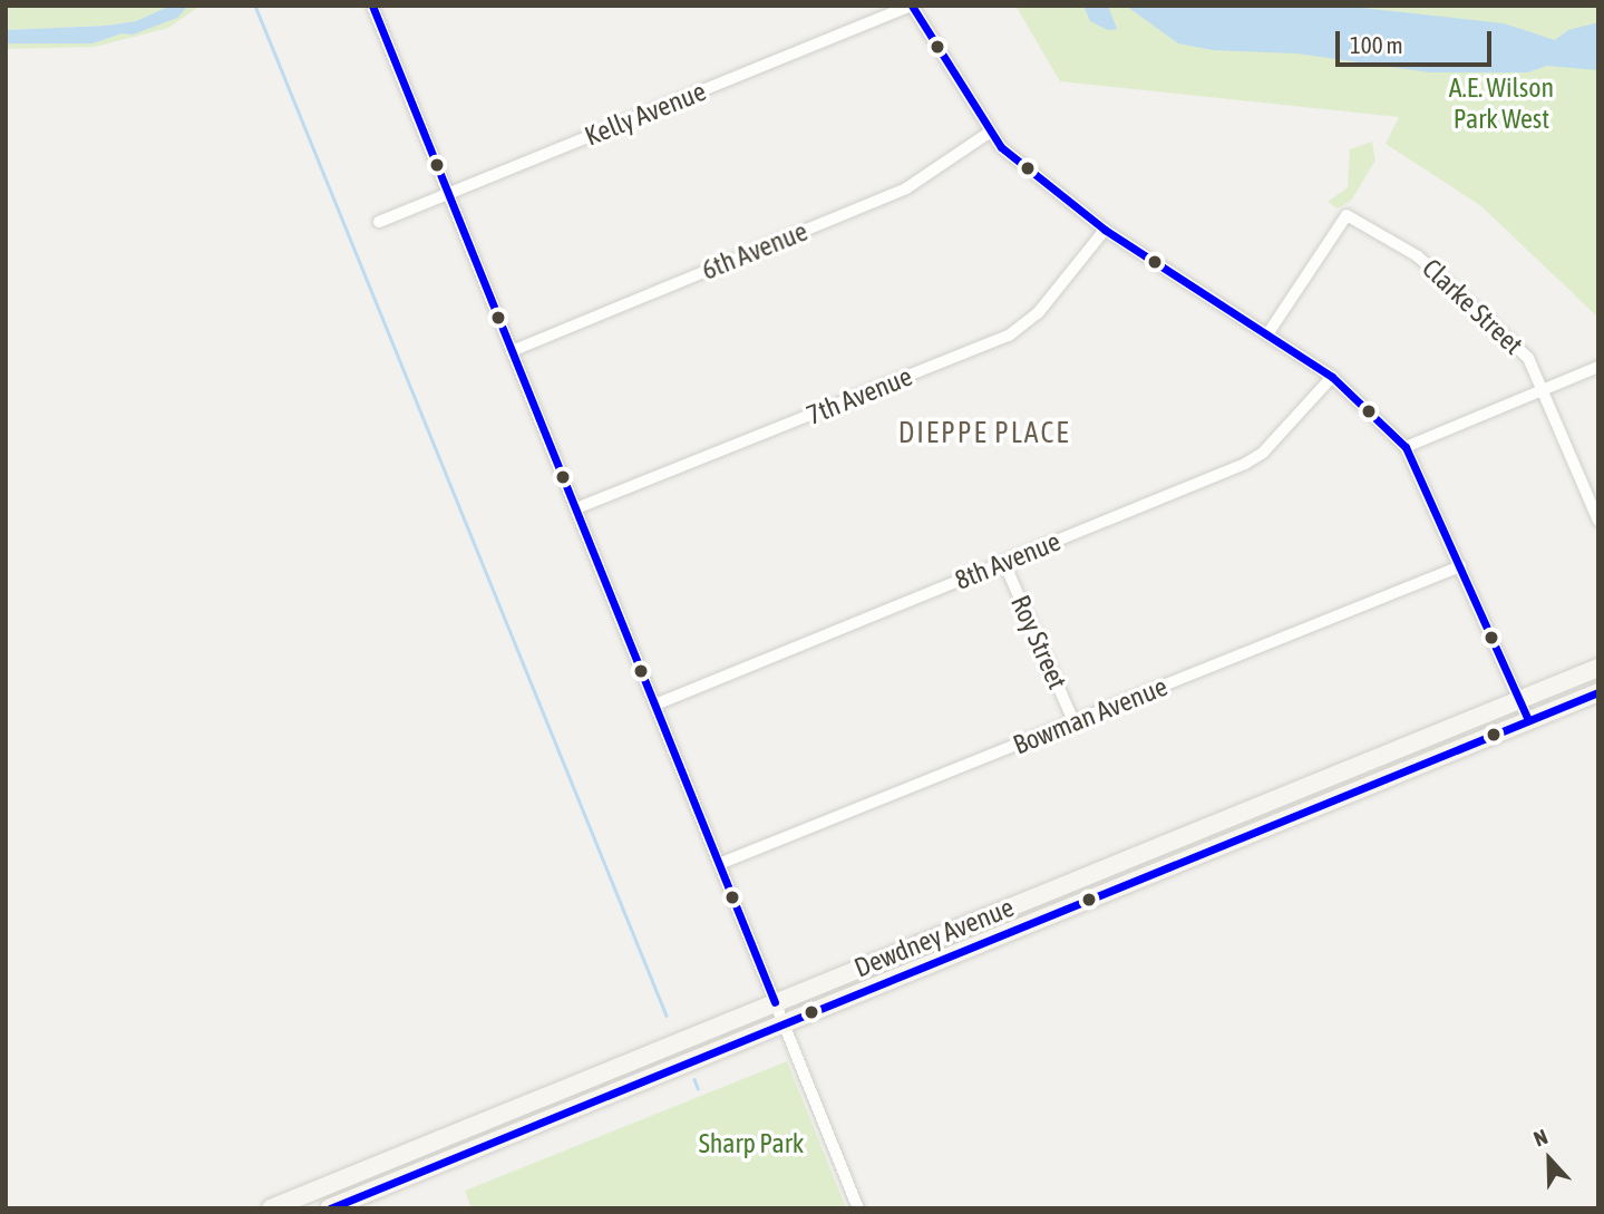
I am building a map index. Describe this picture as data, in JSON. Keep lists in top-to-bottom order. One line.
{"streets":{"main road":["Dewdney Avenue"],"street":["Kelly Avenue","6th Avenue","Clarke Street","7th Avenue","8th Avenue","Roy Street","Bowman Avenue"]},"crossings":[["8th Avenue","Roy Street"],["Roy Street","Bowman Avenue"]],"districts":["DIEPPE PLACE"],"parks":["A.E. Wilson Park West","Sharp Park"],"scale_bar":"100 m","north":"top"}
